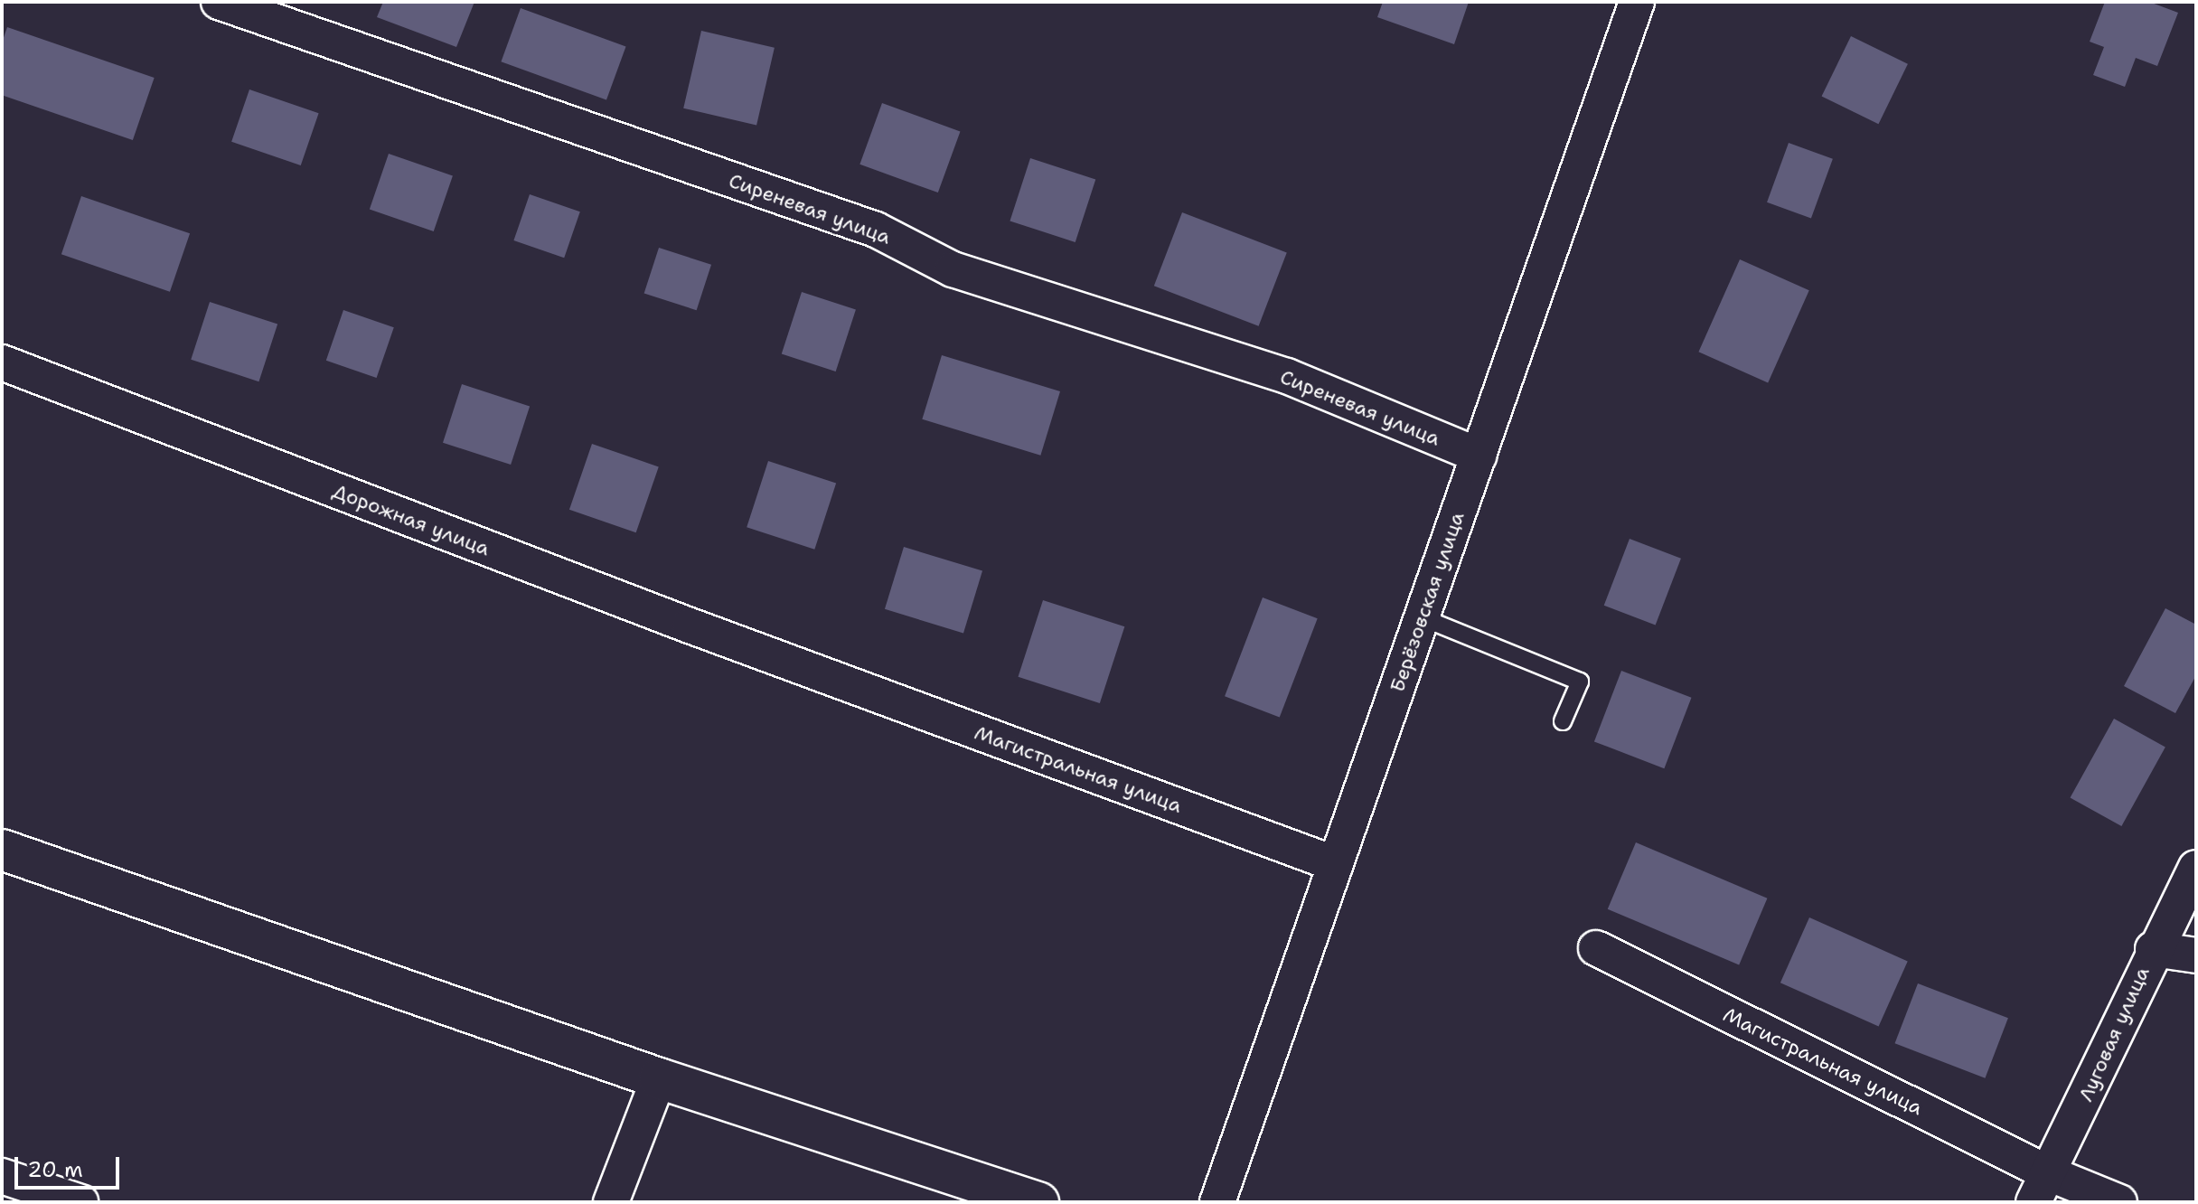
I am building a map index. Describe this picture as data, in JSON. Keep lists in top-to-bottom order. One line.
{"streets":{"street":["Сиреневая улица","Дорожная улица","Берёзовская улица","Магистральная улица","Луговая улица"]},"crossings":[["Сиреневая улица","Берёзовская улица"],["Дорожная улица","Магистральная улица"],["Берёзовская улица","Магистральная улица"],["Магистральная улица","Луговая улица"]],"scale_bar":"20 m"}
